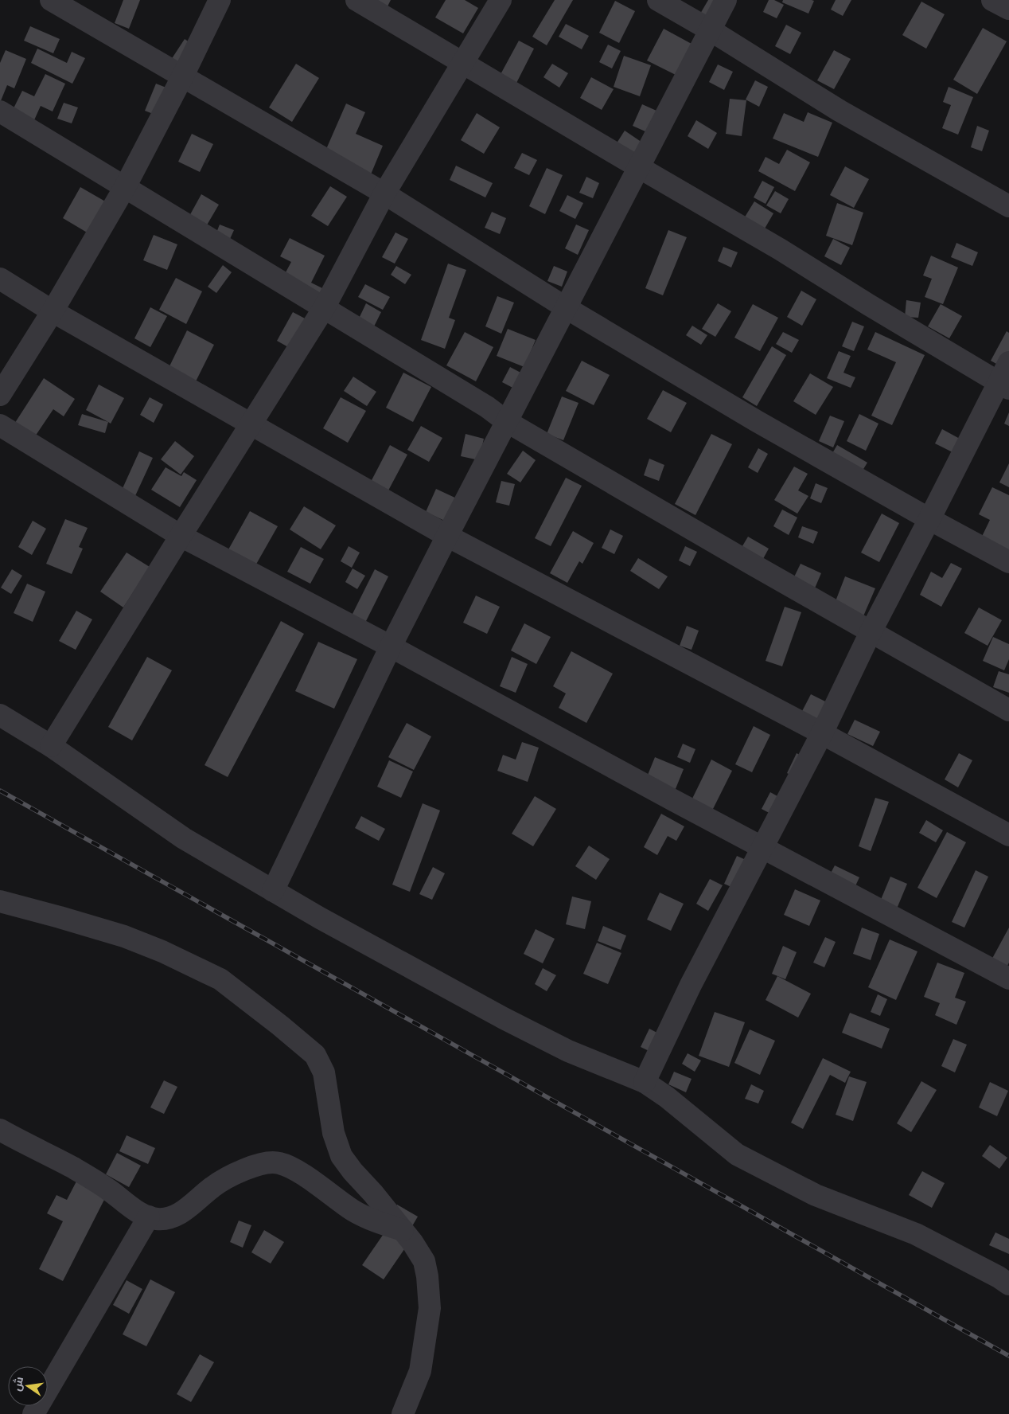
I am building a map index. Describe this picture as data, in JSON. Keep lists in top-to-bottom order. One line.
{"north":"left"}
